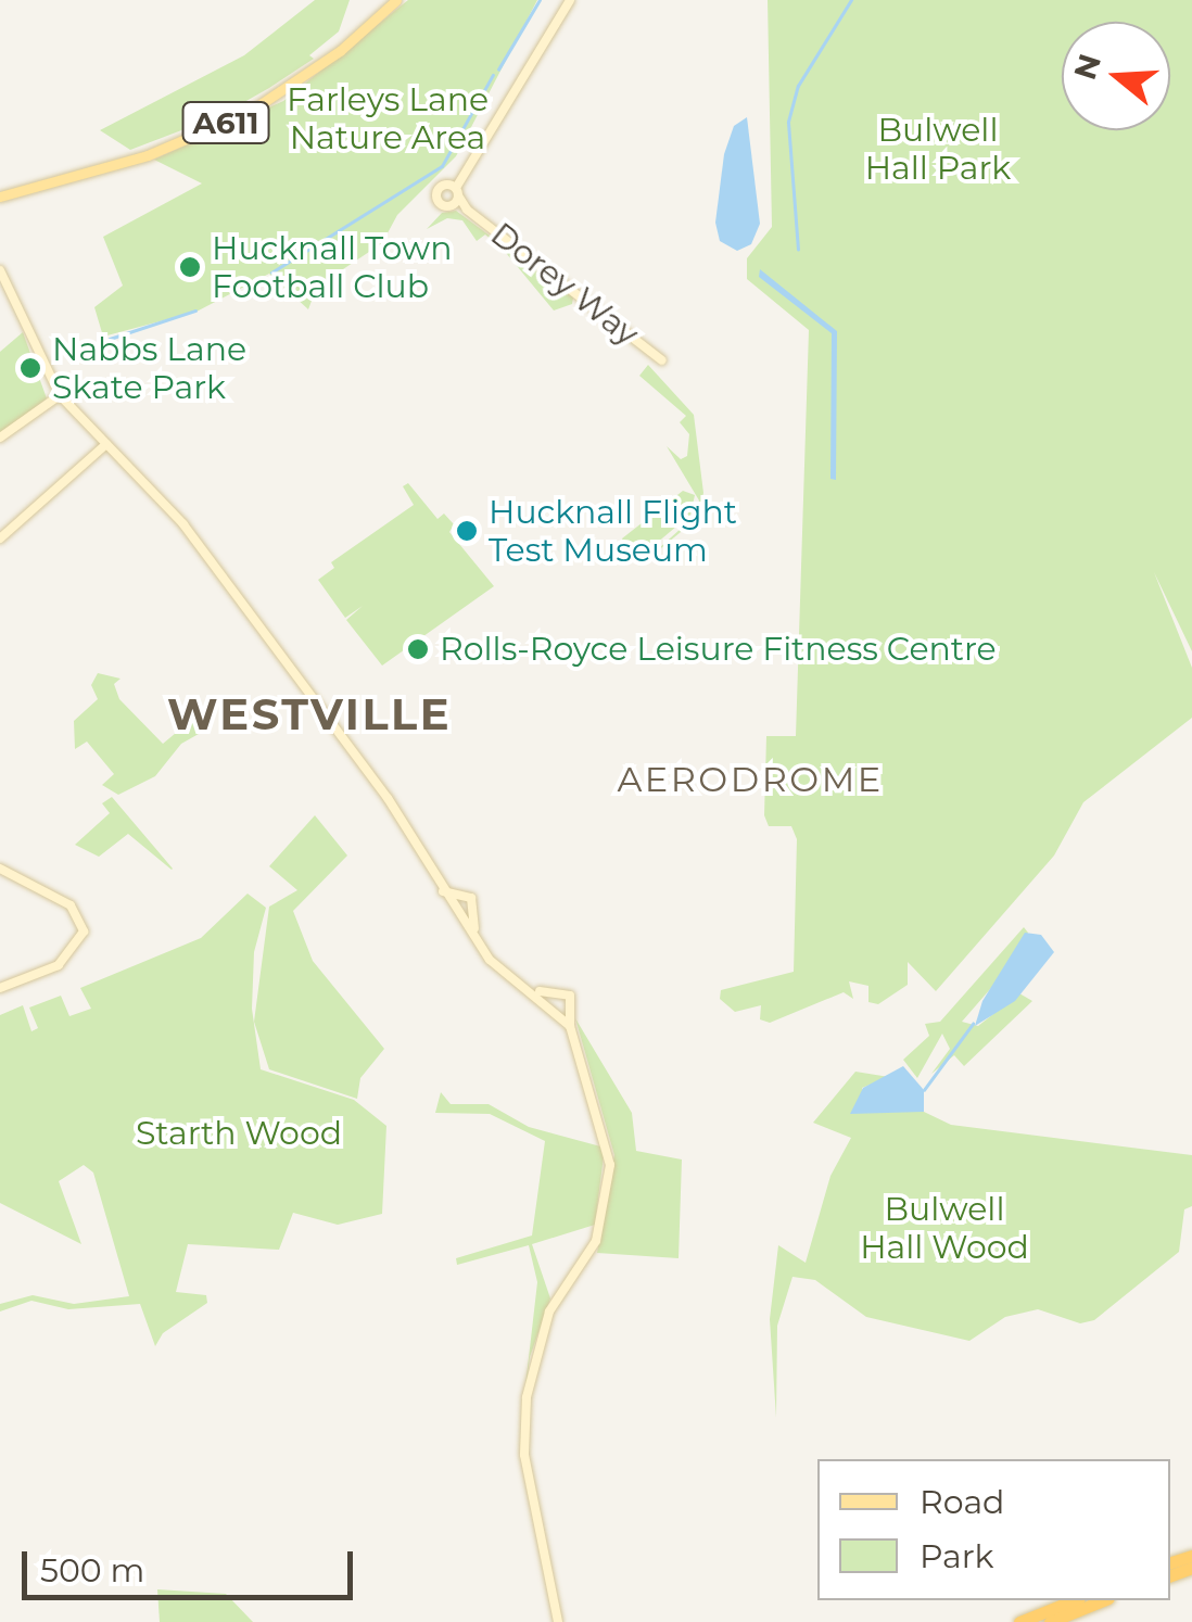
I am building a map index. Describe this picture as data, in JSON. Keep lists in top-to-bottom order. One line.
{"streets":{"main road":["A611","Dorey Way"]},"districts":["WESTVILLE","AERODROME"],"parks":["Farleys Lane Nature Area","Bulwell Hall Park","Starth Wood","Bulwell Hall Wood"],"places":["Hucknall Town Football Club","Nabbs Lane Skate Park","Hucknall Flight Test Museum","Rolls-Royce Leisure Fitness Centre"],"legend":["Road","Park"],"scale_bar":"500 m","north":"left"}
